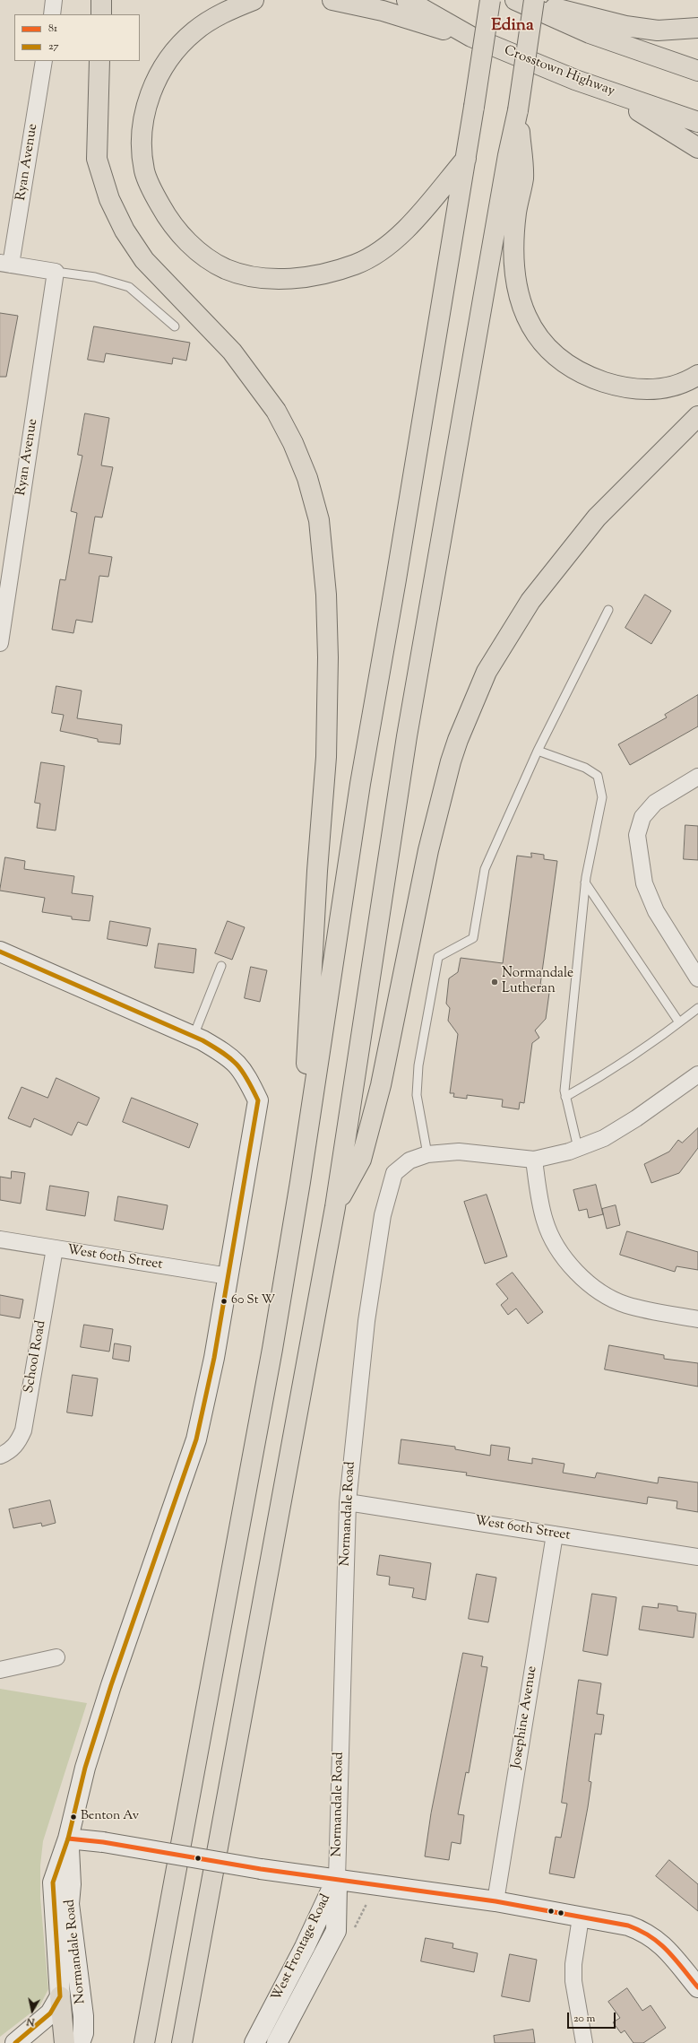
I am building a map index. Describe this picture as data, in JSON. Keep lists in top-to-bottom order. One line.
{"streets":{"highway":["Crosstown Highway"],"street":["Ryan Avenue","West 60th Street","School Road","Normandale Road","Josephine Avenue","West Frontage Road"]},"crossings":[["West 60th Street","School Road"],["West 60th Street","Normandale Road"],["West 60th Street","Josephine Avenue"],["Normandale Road","West Frontage Road"]],"districts":["Edina"],"places":["Normandale Lutheran","60 St W","Benton Av"],"lines":["transit line 27","transit line 81"],"legend":["81","27"],"scale_bar":"20 m","north":"bottom"}
